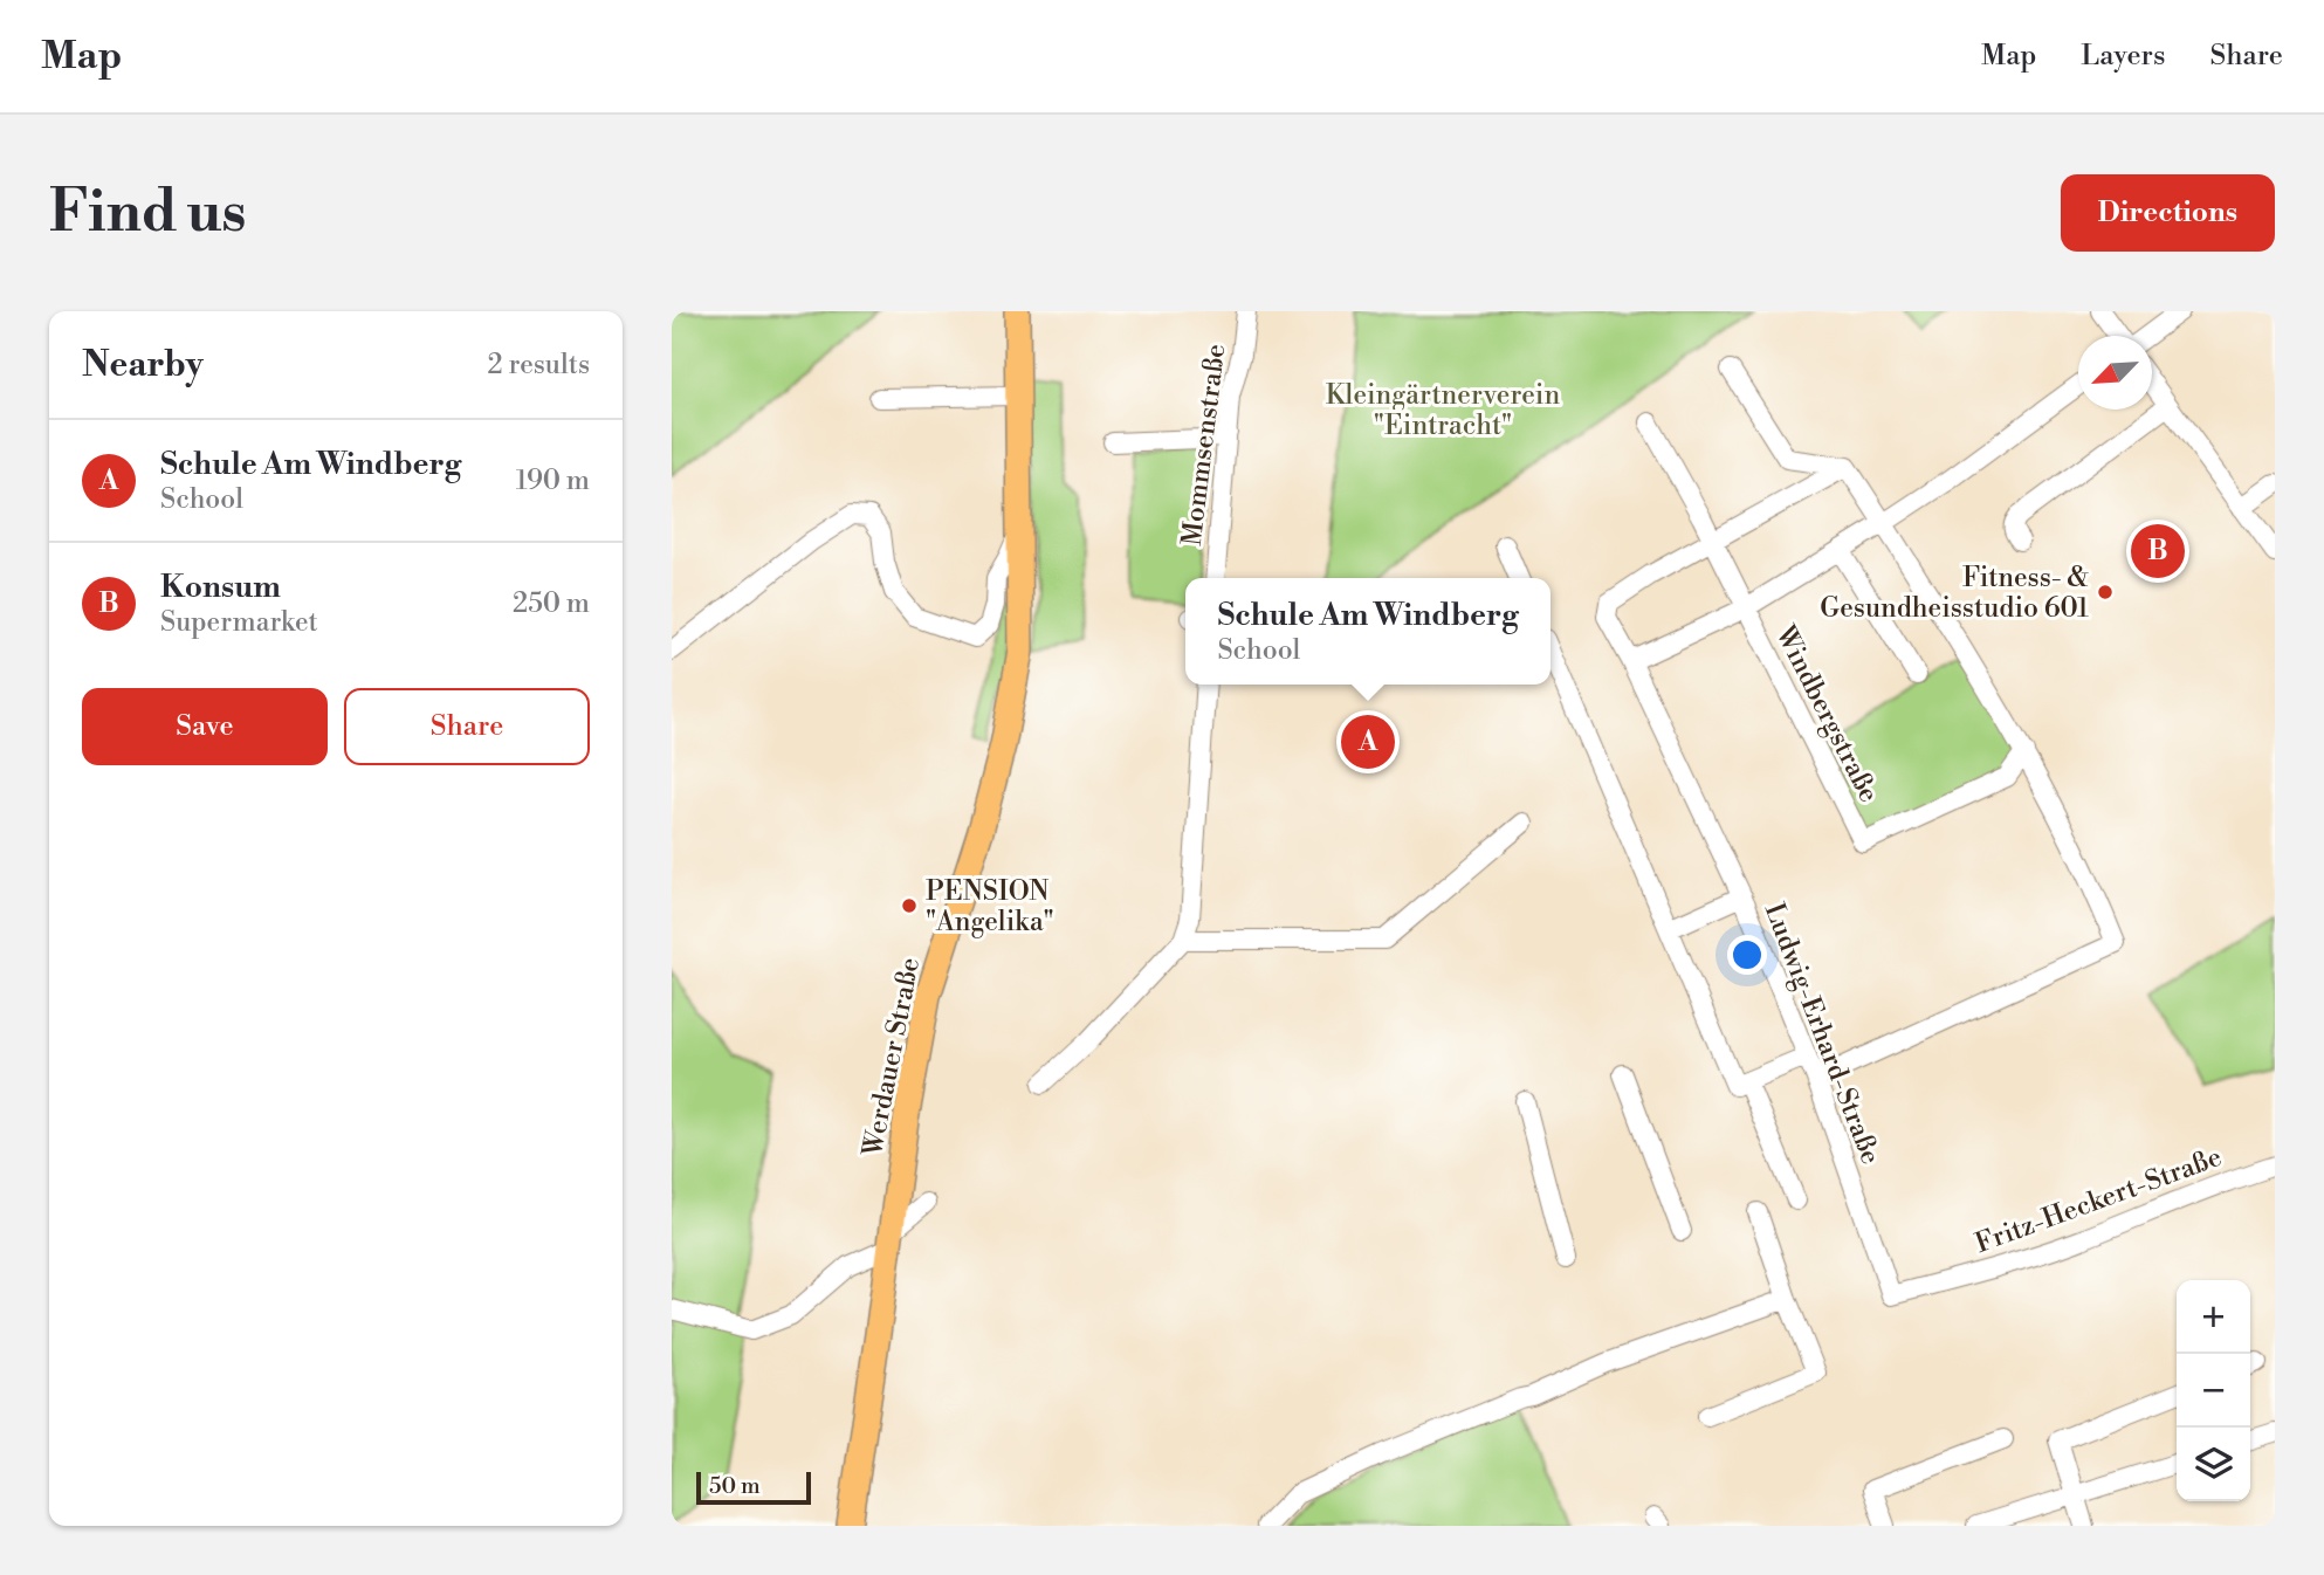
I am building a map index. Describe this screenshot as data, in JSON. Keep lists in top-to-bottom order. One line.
{"streets":{"main road":["Werdauer Straße"],"street":["Mommsenstraße","Windbergstraße","Ludwig-Erhard-Straße","Fritz-Heckert-Straße"]},"crossings":[["Windbergstraße","Ludwig-Erhard-Straße"],["Ludwig-Erhard-Straße","Fritz-Heckert-Straße"]],"parks":["Kleingärtnerverein \"Eintracht\""],"places":["Fitness- & Gesundheisstudio 601","PENSION \"Angelika\""],"scale_bar":"50 m","north":"bottom left","page":{"header":"Map","nav":["Map","Layers","Share"],"buttons":["Directions",["Save","Share"]],"title":"Find us","heading":["Nearby","2 results"],"list":[{"mark":"A","name":"Schule Am Windberg","note":"School","value":"190 m"},{"mark":"B","name":"Konsum","note":"Supermarket","value":"250 m"}],"pins":["B","A"],"popup":["Schule Am Windberg","School"],"map_buttons":["+","−"],"scale":"50 m"}}
